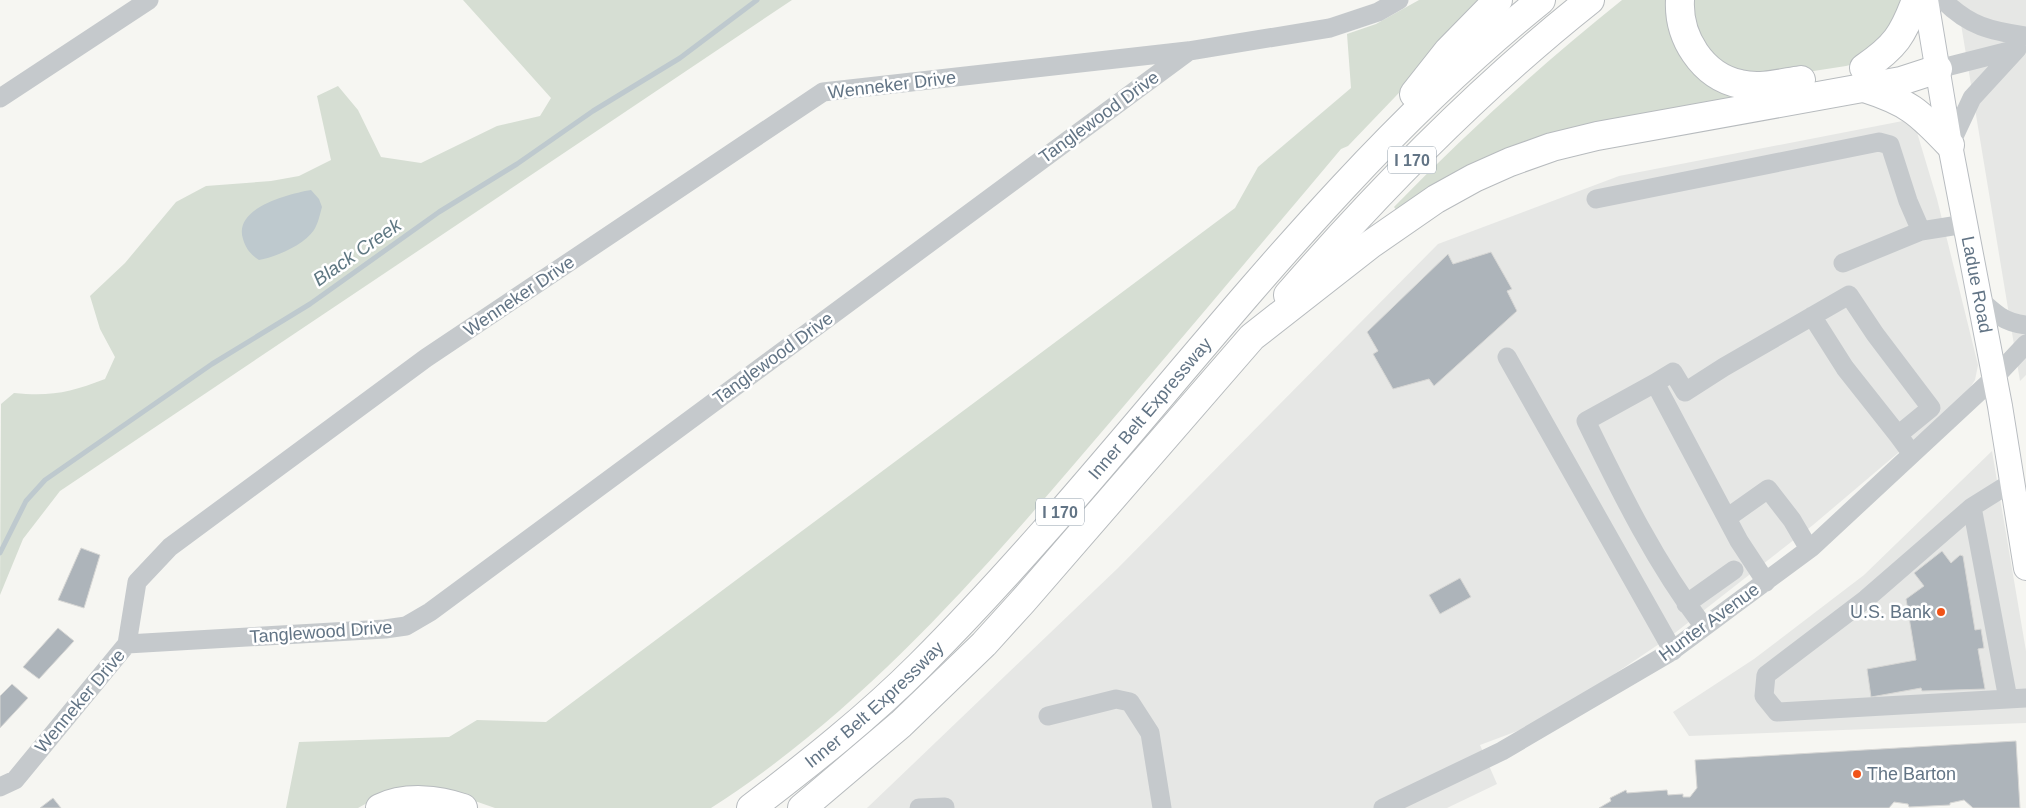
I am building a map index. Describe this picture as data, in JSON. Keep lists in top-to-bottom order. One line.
{"streets":{"highway":["I 170","Inner Belt Expressway"],"main road":["Ladue Road"],"street":["Wenneker Drive","Tanglewood Drive","Hunter Avenue"]},"crossings":[["Wenneker Drive","Tanglewood Drive"],["I 170","Inner Belt Expressway"],["Ladue Road","Hunter Avenue"]],"water":["Black Creek"],"places":["U.S. Bank","The Barton"]}
